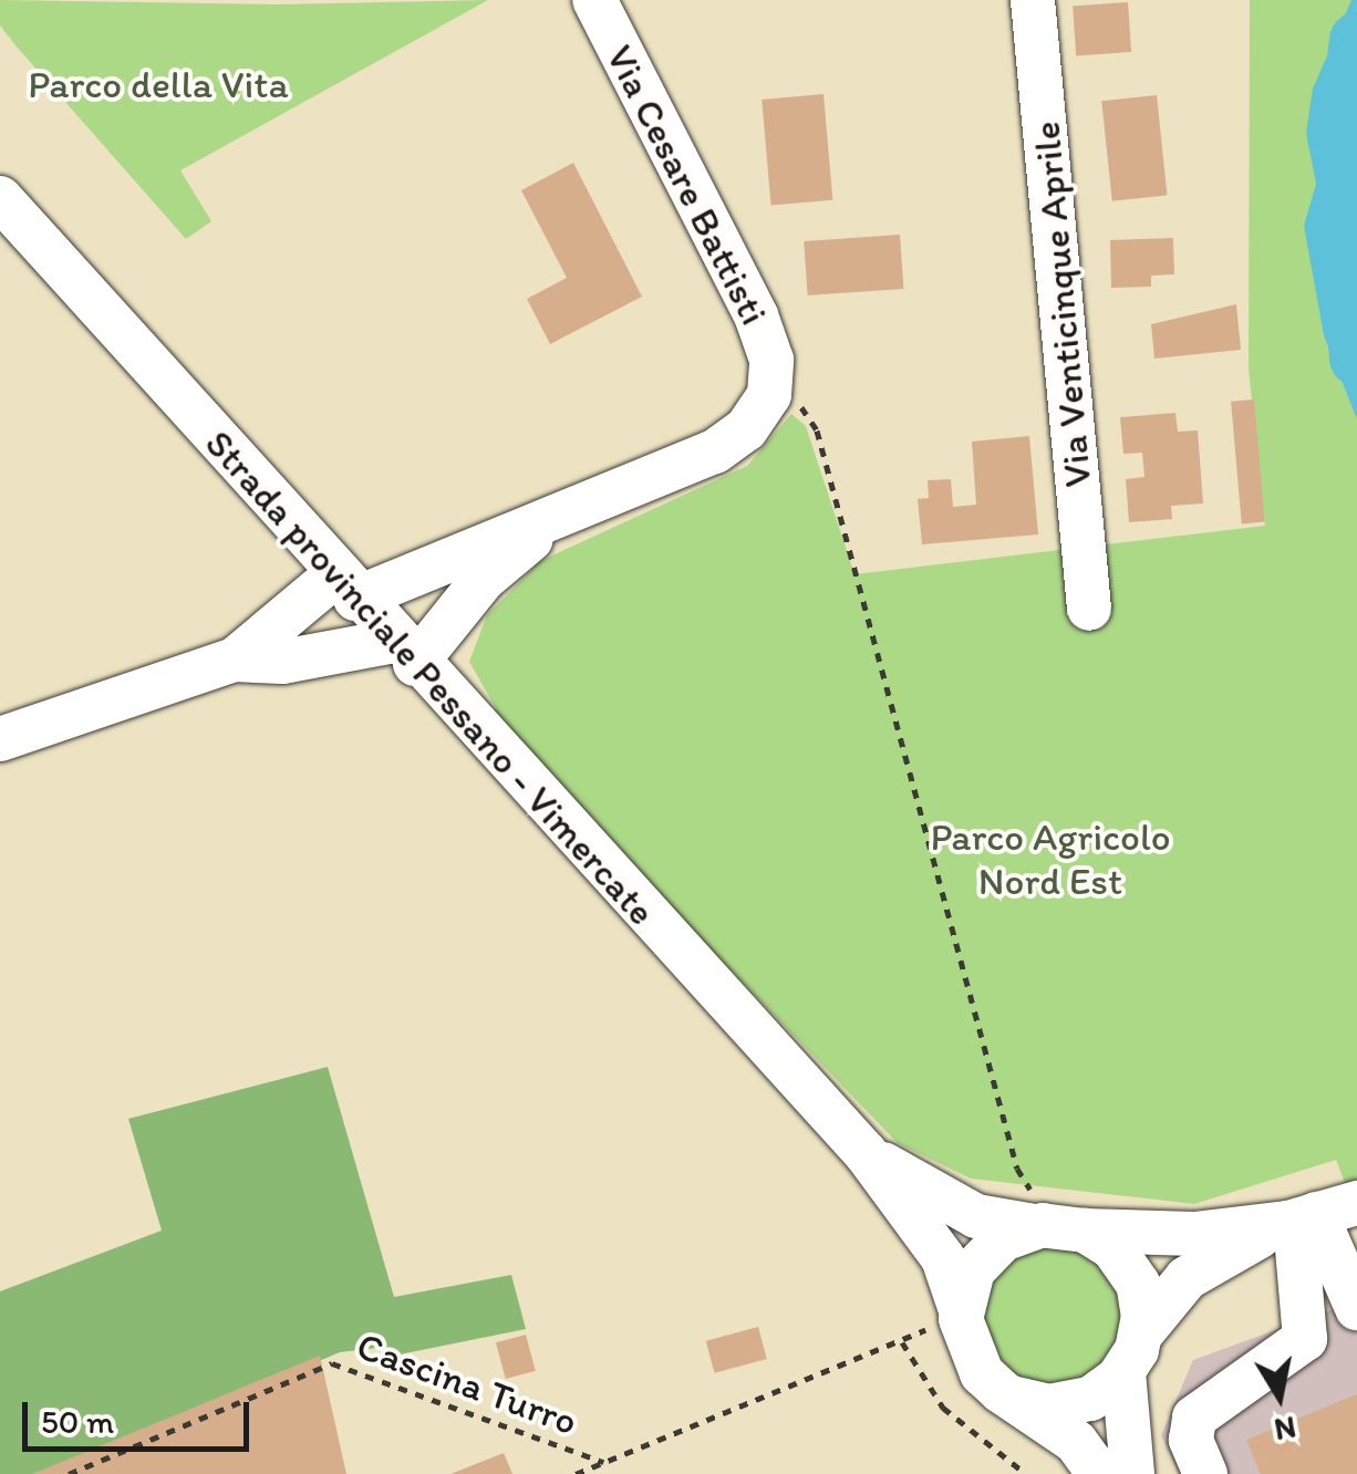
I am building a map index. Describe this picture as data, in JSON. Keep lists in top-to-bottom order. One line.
{"streets":{"street":["Via Cesare Battisti","Via Venticinque Aprile","Strada provinciale Pessano - Vimercate"],"path":["Cascina Turro"]},"crossings":[["Via Cesare Battisti","Strada provinciale Pessano - Vimercate"],["Strada provinciale Pessano - Vimercate","Cascina Turro"]],"parks":["Parco della Vita","Parco Agricolo Nord Est"],"scale_bar":"50 m","north":"bottom"}
